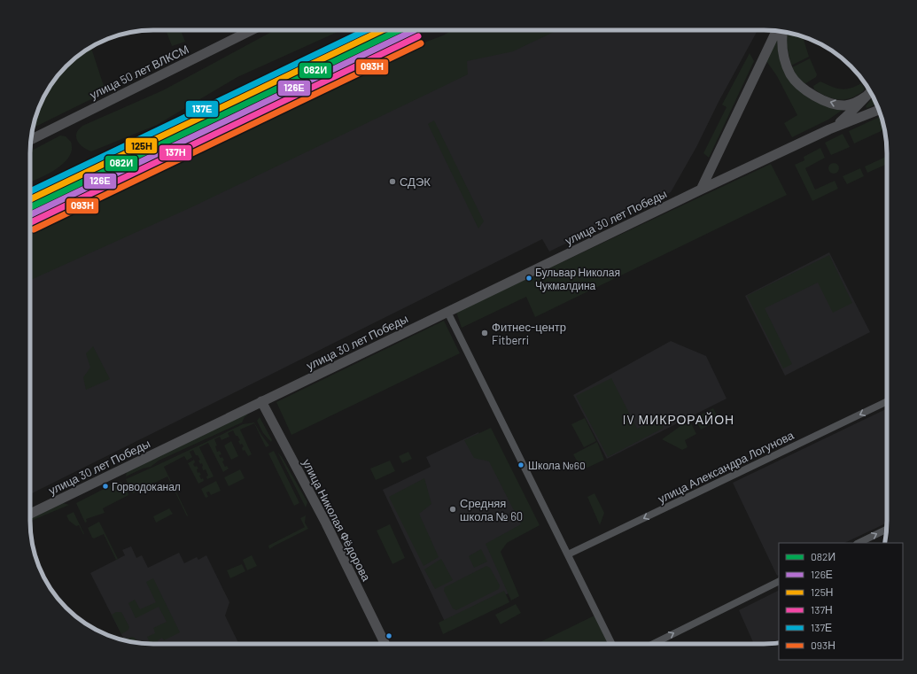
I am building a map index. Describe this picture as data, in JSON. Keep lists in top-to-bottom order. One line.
{"streets":{"street":["улица 50 лет ВЛКСМ","улица 30 лет Победы","улица Александра Логунова","улица Николая Фёдорова"]},"crossings":[["улица 30 лет Победы","улица Николая Фёдорова"]],"one_way":["улица Александра Логунова"],"districts":["IV МИКРОРАЙОН"],"places":["СДЭК","Бульвар Николая Чукмалдина","Фитнес-центр Fitberri","Школа №60","Горводоканал","Средняя школа № 60"],"lines":["transit line 082И","transit line 126Е","transit line 125Н","transit line 137Е","transit line 137Н","transit line 093Н"],"legend":["082И","126Е","125Н","137Н","137Е","093Н"]}
